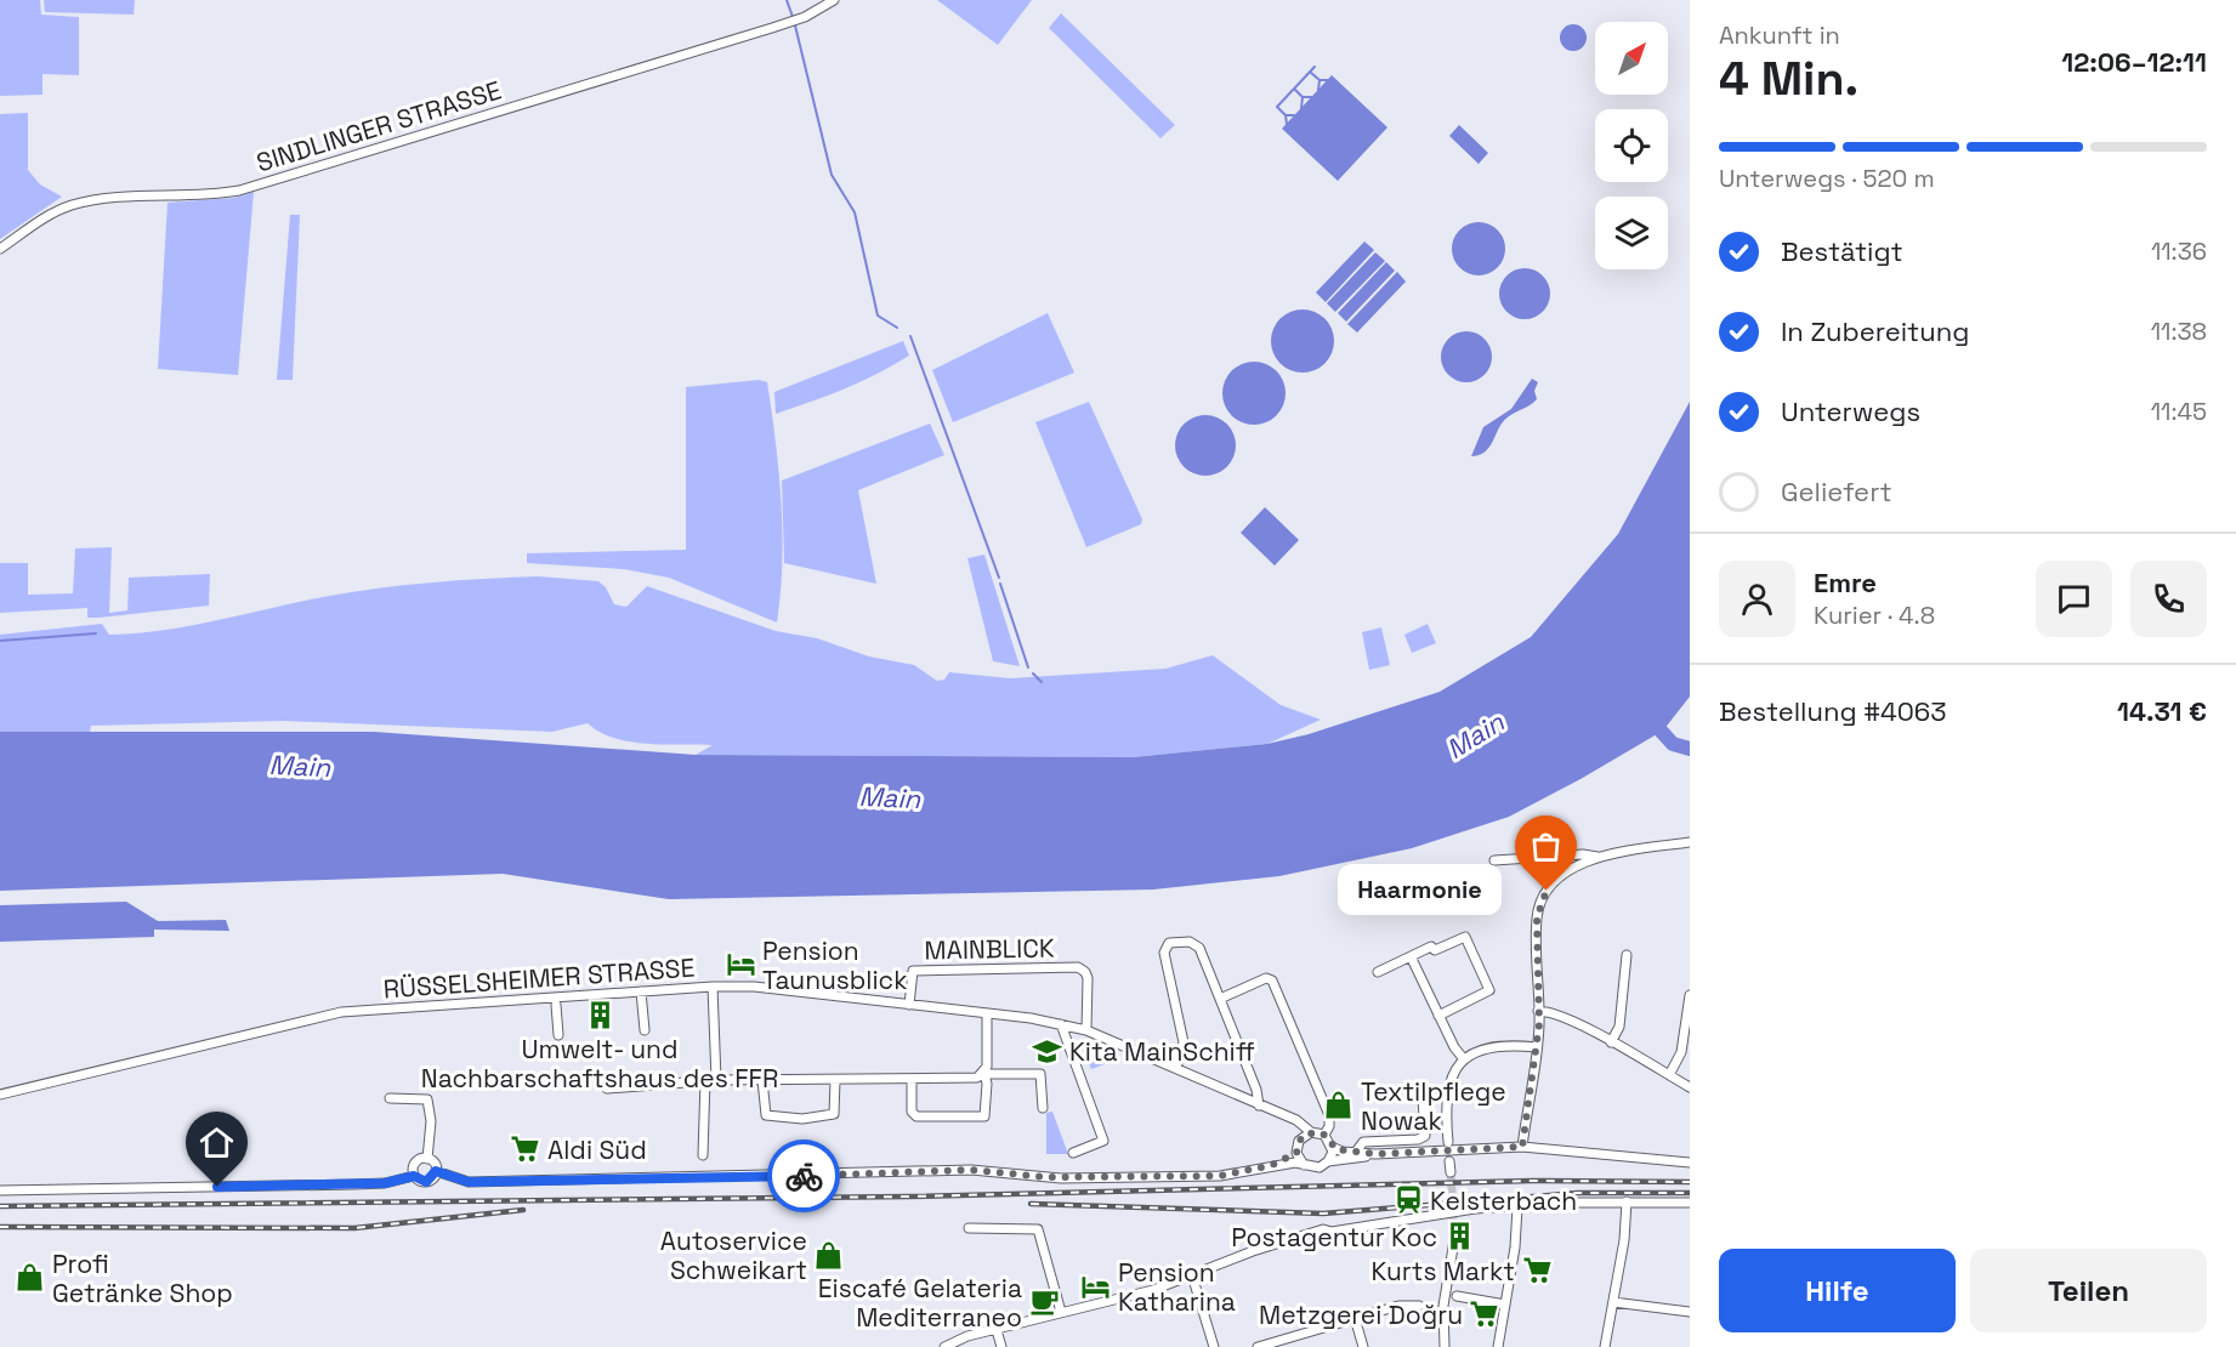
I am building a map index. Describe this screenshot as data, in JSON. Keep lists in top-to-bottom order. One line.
{"streets":{"street":["SINDLINGER STRASSE","MAINBLICK","RÜSSELSHEIMER STRASSE"]},"crossings":[["MAINBLICK","RÜSSELSHEIMER STRASSE"]],"water":["Main"],"places":{"other":["Haarmonie"],"hotel":["Pension Taunusblick","Pension Katharina"],"building":["Umwelt- und Nachbarschaftshaus des FFR","Postagentur Koc"],"school or university":["Kita MainSchiff"],"shop":["Textilpflege Nowak","Autoservice Schweikart","Profi Getränke Shop"],"supermarket":["Aldi Süd","Kurts Markt","Metzgerei Doğru"],"station":["Kelsterbach"],"cafe":["Eiscafé Gelateria Mediterraneo"]},"north":"top right","page":{"heading":["4 Min.","Ankunft in","12:06–12:11"],"panel":["Emre","Kurier · 4.8","Bestellung #4063","14.31 €"],"bar":"Unterwegs · 520 m","list":[["Bestätigt","11:36"],["In Zubereitung","11:38"],["Unterwegs","11:45"],"Geliefert"],"bubble":"Haarmonie","buttons":["Hilfe","Teilen"]}}
